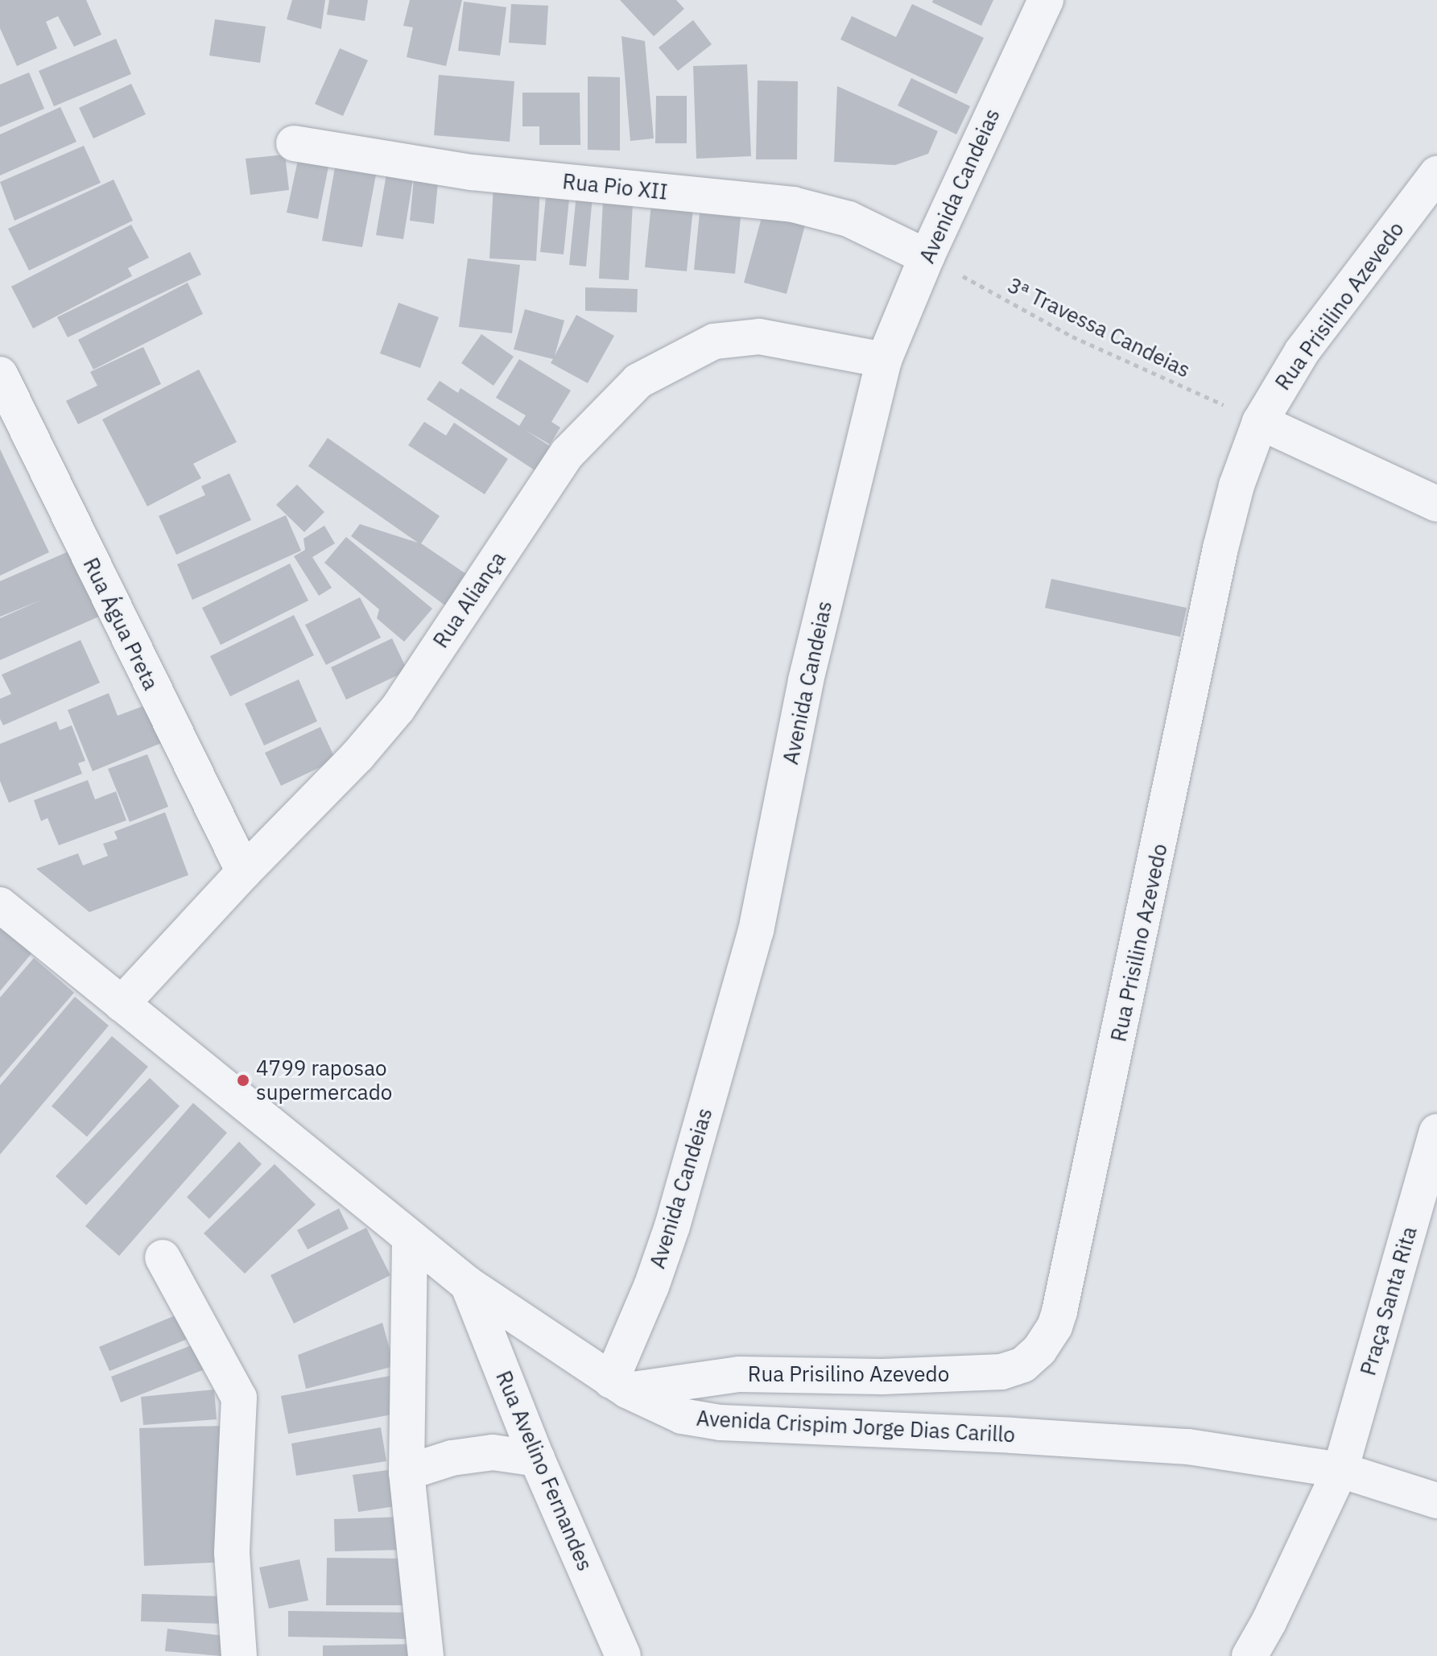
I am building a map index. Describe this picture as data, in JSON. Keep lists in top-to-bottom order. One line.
{"streets":{"street":["Avenida Candeias","Rua Pio XII","Rua Prisilino Azevedo","Rua Aliança","Rua Água Preta","Praça Santa Rita","Avenida Crispim Jorge Dias Carillo","Rua Avelino Fernandes"],"path":["3ª Travessa Candeias"]},"crossings":[["Avenida Candeias","Rua Pio XII"],["Avenida Candeias","Rua Prisilino Azevedo"],["Avenida Candeias","3ª Travessa Candeias"],["Avenida Candeias","Rua Aliança"],["Avenida Candeias","Avenida Crispim Jorge Dias Carillo"],["Rua Pio XII","3ª Travessa Candeias"],["Rua Prisilino Azevedo","3ª Travessa Candeias"],["Rua Prisilino Azevedo","Avenida Crispim Jorge Dias Carillo"],["Rua Aliança","Rua Água Preta"],["Rua Aliança","Avenida Crispim Jorge Dias Carillo"],["Praça Santa Rita","Avenida Crispim Jorge Dias Carillo"],["Avenida Crispim Jorge Dias Carillo","Rua Avelino Fernandes"]],"places":["4799 raposao supermercado"]}
